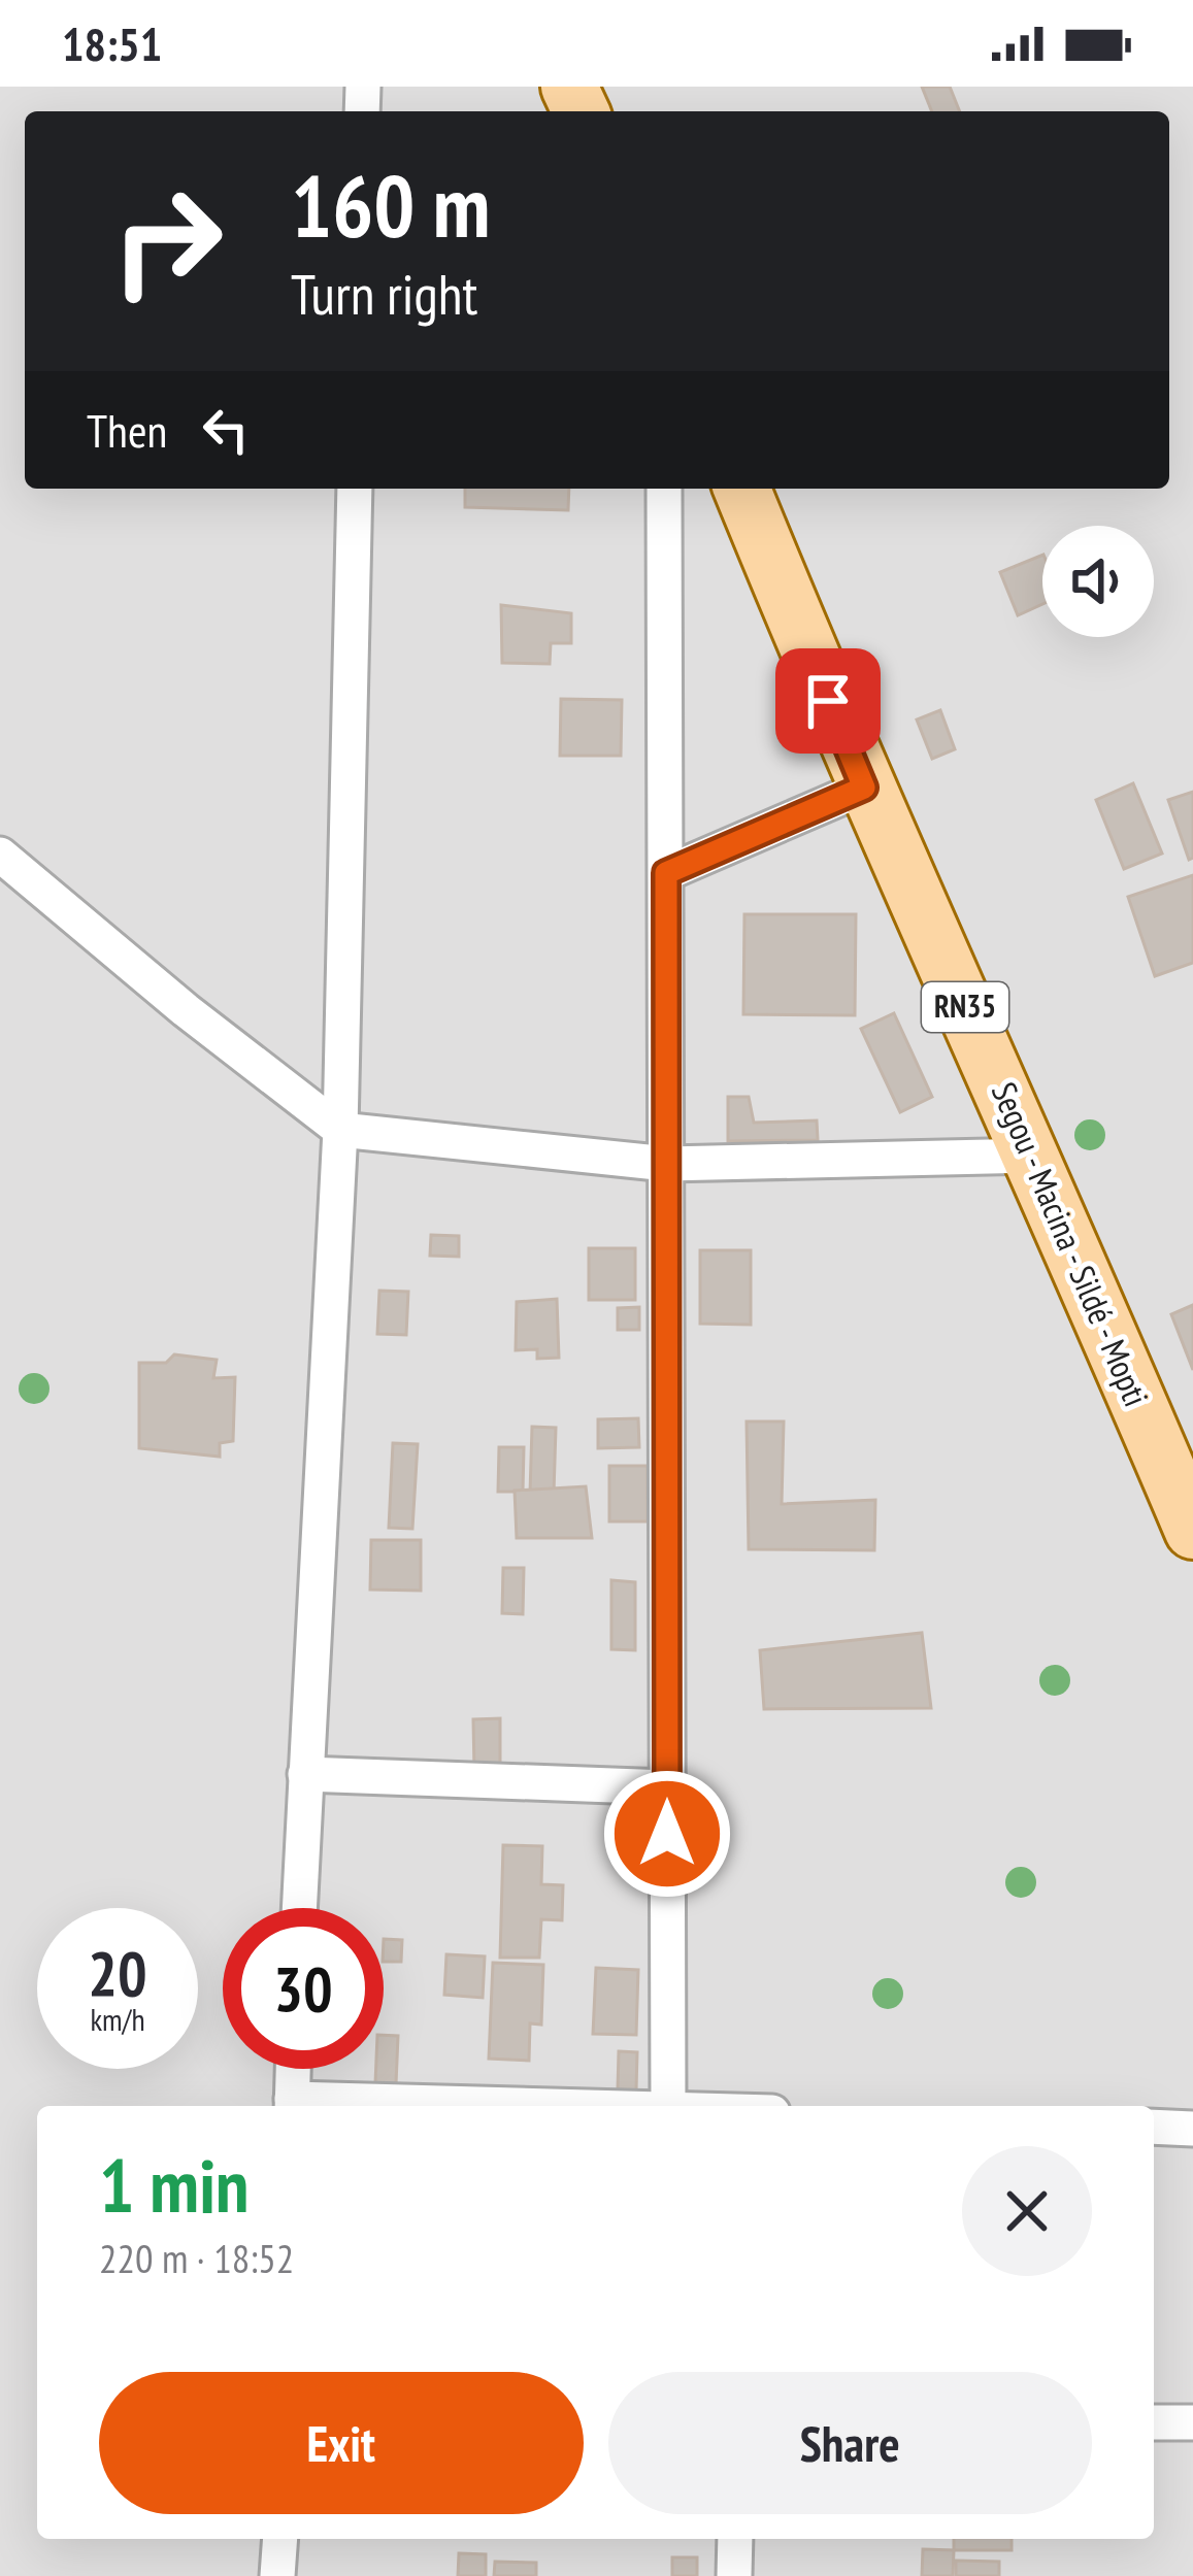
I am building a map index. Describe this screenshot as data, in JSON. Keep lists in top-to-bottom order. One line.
{"streets":{"main road":["RN35","Segou - Macina - Sildé - Mopti"]},"page":{"status":"18:51","turn":["160 m","Turn right"],"then":"Then","speed":"20 km/h","limit":"30","heading":["1 min","220 m · 18:52"],"buttons":["Exit","Share"]}}
